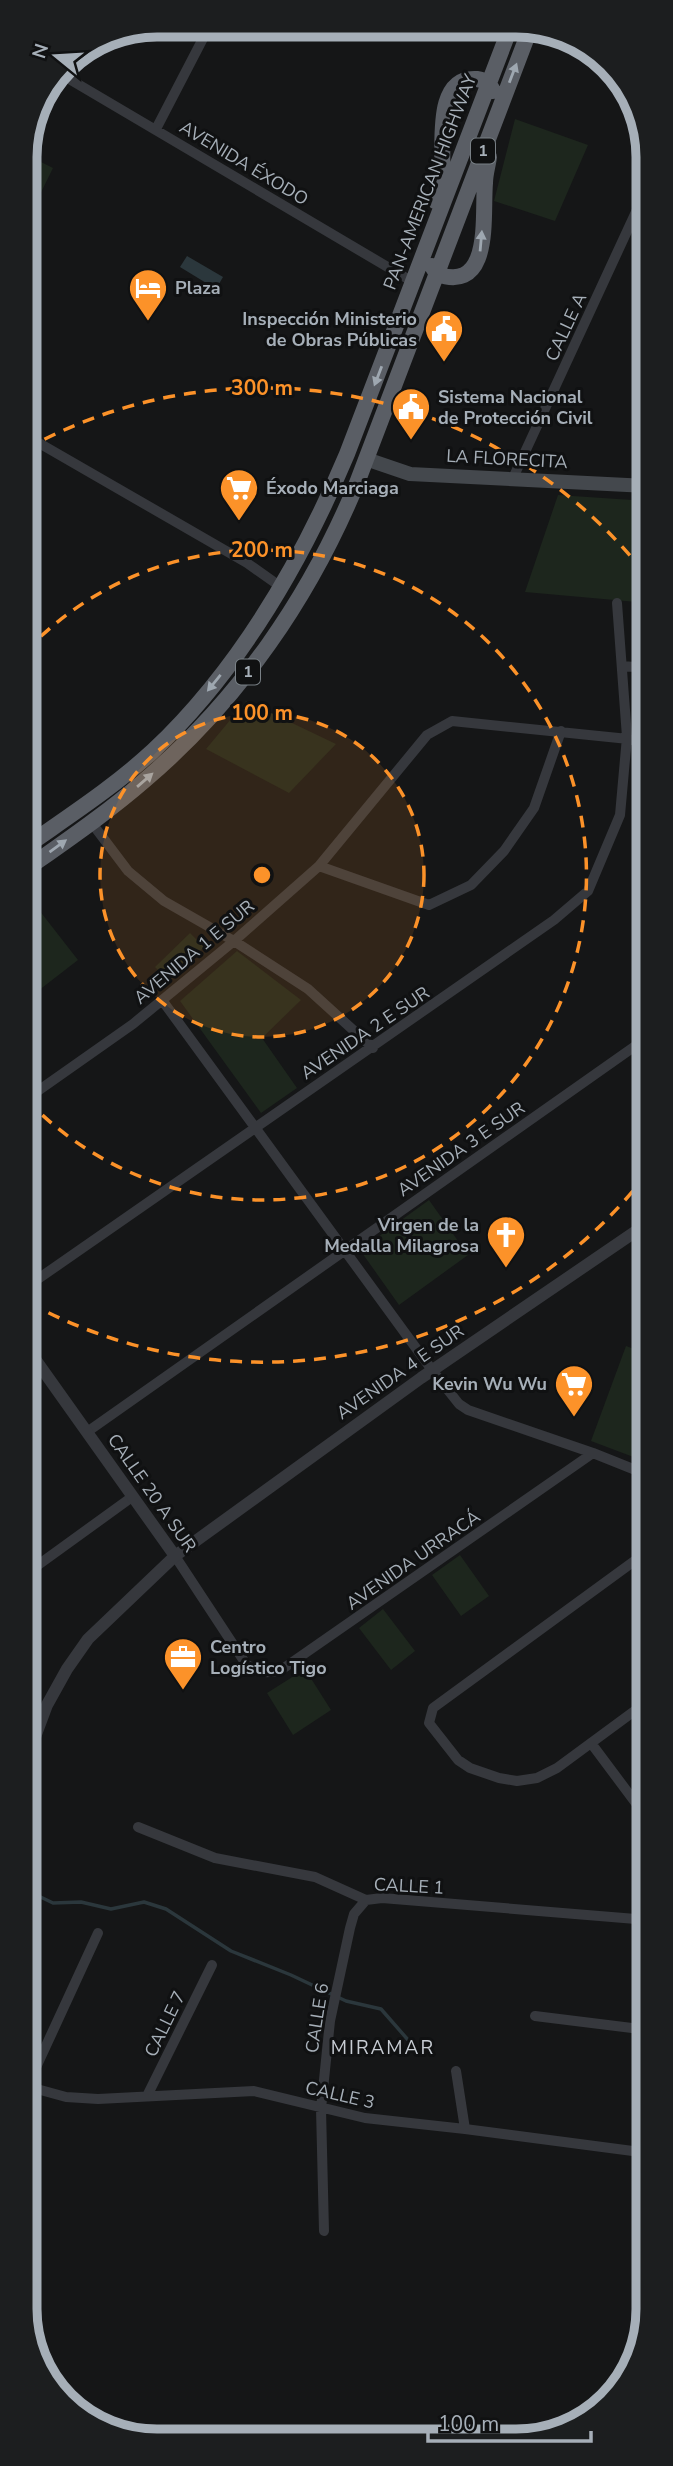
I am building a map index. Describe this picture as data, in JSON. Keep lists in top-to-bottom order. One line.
{"streets":{"highway":["1","PAN-AMERICAN HIGHWAY"],"main road":["LA FLORECITA"],"street":["AVENIDA ÉXODO","CALLE A","AVENIDA 1 E SUR","AVENIDA 2 E SUR","AVENIDA 3 E SUR","AVENIDA 4 E SUR","CALLE 20 A SUR","AVENIDA URRACÁ","CALLE 1","CALLE 6","CALLE 7","CALLE 3"]},"crossings":[["1","LA FLORECITA"],["AVENIDA ÉXODO","PAN-AMERICAN HIGHWAY"],["CALLE A","LA FLORECITA"],["AVENIDA 3 E SUR","CALLE 20 A SUR"],["AVENIDA 4 E SUR","CALLE 20 A SUR"],["CALLE 20 A SUR","AVENIDA URRACÁ"],["CALLE 1","CALLE 6"],["CALLE 6","CALLE 3"],["CALLE 7","CALLE 3"]],"districts":["MIRAMAR"],"places":{"hotel":["Plaza"],"public building":["Inspección Ministerio de Obras Públicas","Sistema Nacional de Protección Civil"],"supermarket":["Éxodo Marciaga","Kevin Wu Wu"],"church":["Virgen de la Medalla Milagrosa"],"office":["Centro Logístico Tigo"]},"scale_bar":"100 m","north":"left","rings":["300 m","200 m","100 m"]}
